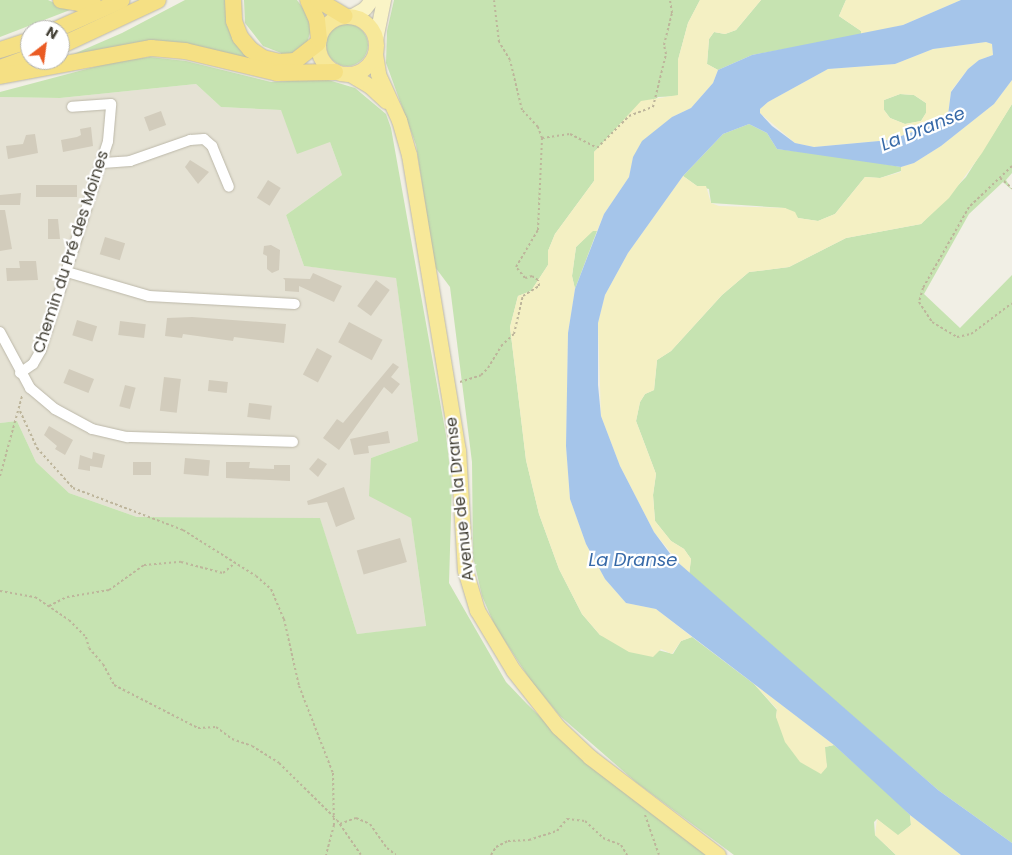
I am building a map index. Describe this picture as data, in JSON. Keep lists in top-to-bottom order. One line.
{"streets":{"main road":["Avenue de la Dranse"],"street":["Chemin du Pré des Moines"]},"water":["La Dranse"],"north":"top right"}
